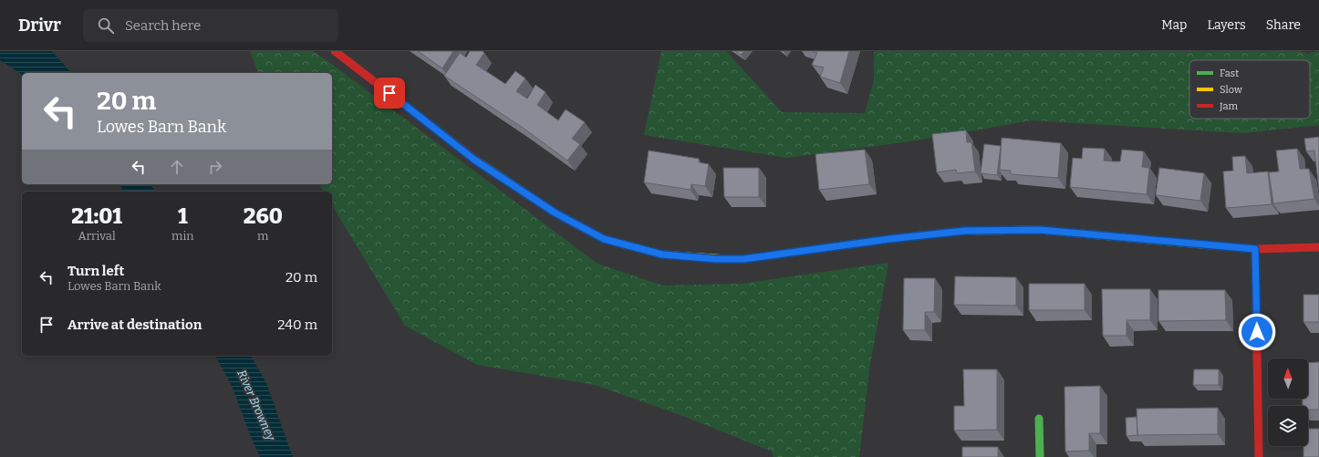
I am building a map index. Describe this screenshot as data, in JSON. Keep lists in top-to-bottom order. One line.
{"water":["River Browney"],"legend":["Fast","Slow","Jam"],"north":"top","page":{"header":"Drivr","search":"Search here","nav":["Map","Layers","Share"],"turn":["20 m","Lowes Barn Bank"],"eta":["21:01","Arrival","1","min","260","m"],"list":[{"name":"Turn left","note":"Lowes Barn Bank","value":"20 m"},{"name":"Arrive at destination","value":"240 m"}]}}
